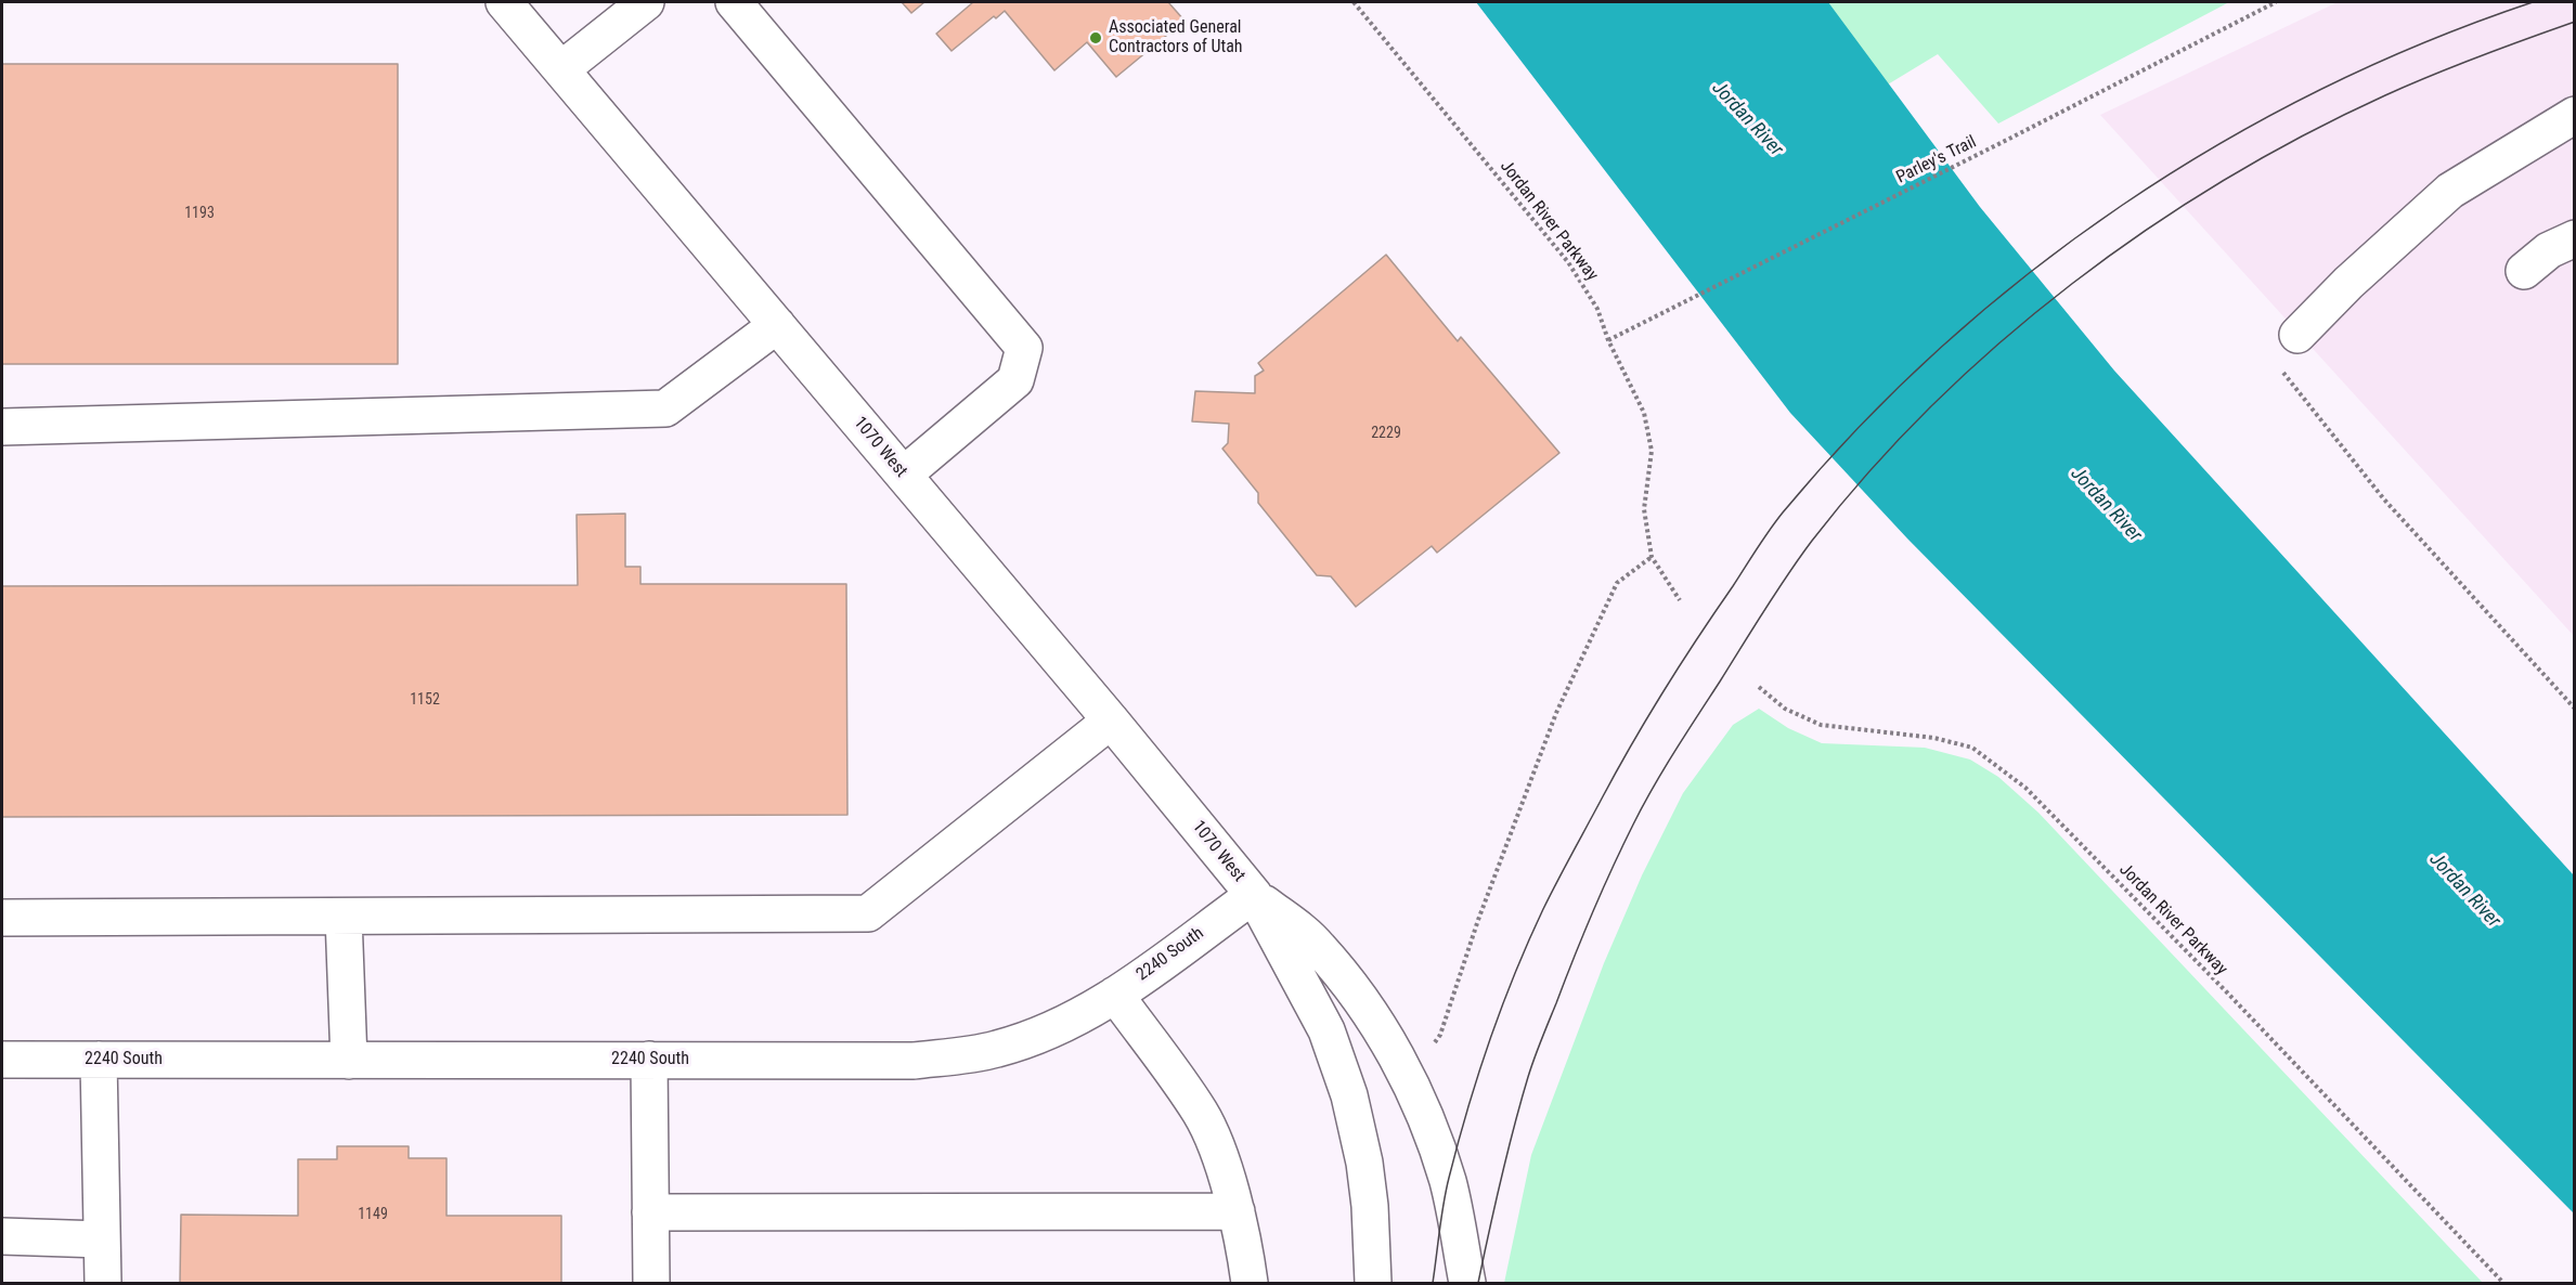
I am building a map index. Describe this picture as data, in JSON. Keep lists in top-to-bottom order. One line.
{"streets":{"street":["1070 West","2240 South"],"path":["Parley's Trail","Jordan River Parkway"]},"crossings":[["Parley's Trail","Jordan River Parkway"],["1070 West","2240 South"]],"water":["Jordan River"],"places":["Associated General Contractors of Utah"],"house_numbers":["1193","2229","1152","1149"]}
